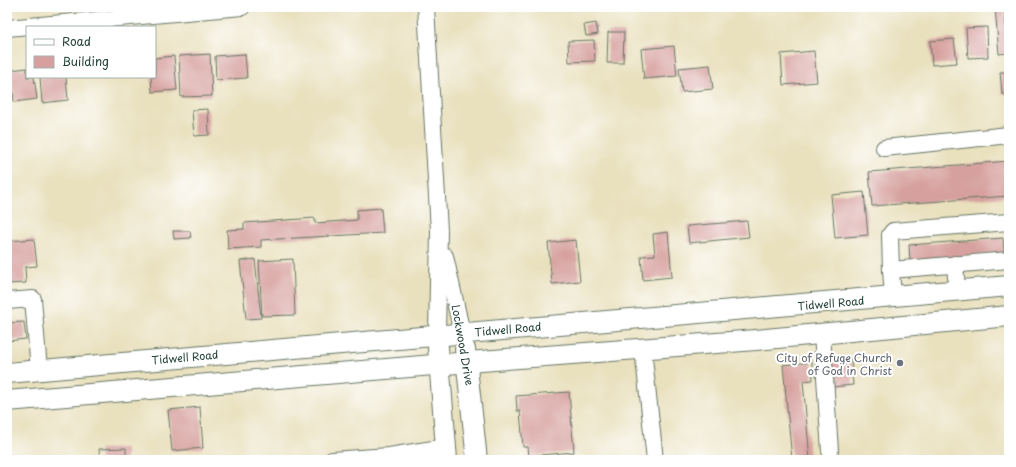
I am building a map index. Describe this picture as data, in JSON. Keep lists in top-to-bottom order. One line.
{"streets":{"main road":["Tidwell Road","Lockwood Drive"]},"crossings":[["Tidwell Road","Lockwood Drive"]],"places":["City of Refuge Church of God in Christ"],"legend":["Road","Building"]}
